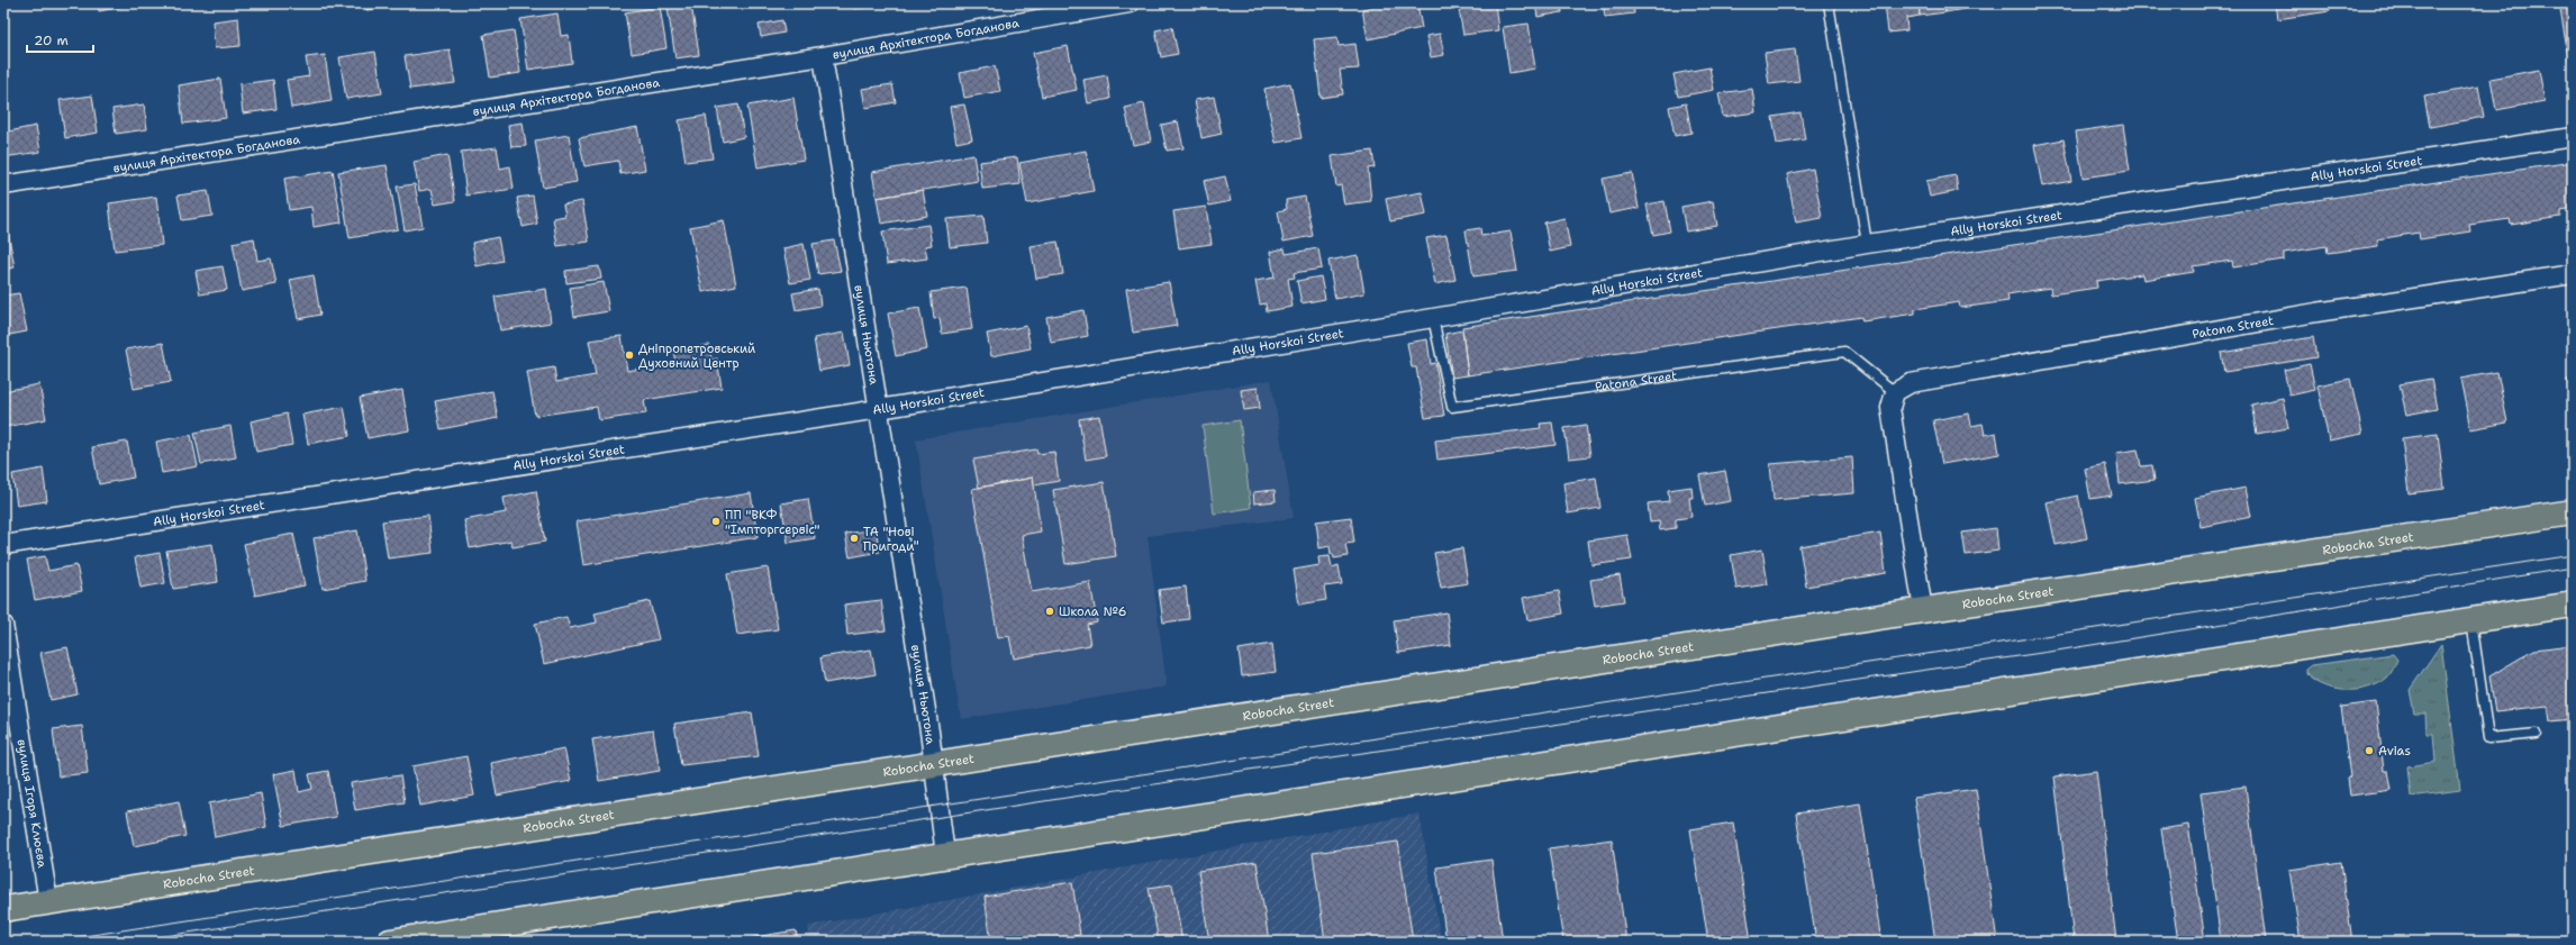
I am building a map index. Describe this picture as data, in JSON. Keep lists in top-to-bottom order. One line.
{"streets":{"main road":["Robocha Street"],"street":["вулиця Архітектора Богданова","Ally Horskoi Street","Patona Street","вулиця Ньютона","вулиця Ігоря Клюєва"]},"crossings":[["вулиця Архітектора Богданова","вулиця Ньютона"],["Ally Horskoi Street","Patona Street"],["Ally Horskoi Street","вулиця Ньютона"],["вулиця Ньютона","Robocha Street"],["Robocha Street","вулиця Ігоря Клюєва"]],"places":["Дніпропетровський Духовний Центр","ПП \"ВКФ \"Імпторгсервіс\"","ТА \"Нові Пригоди\"","Школа №6","Avias"],"scale_bar":"20 m"}
